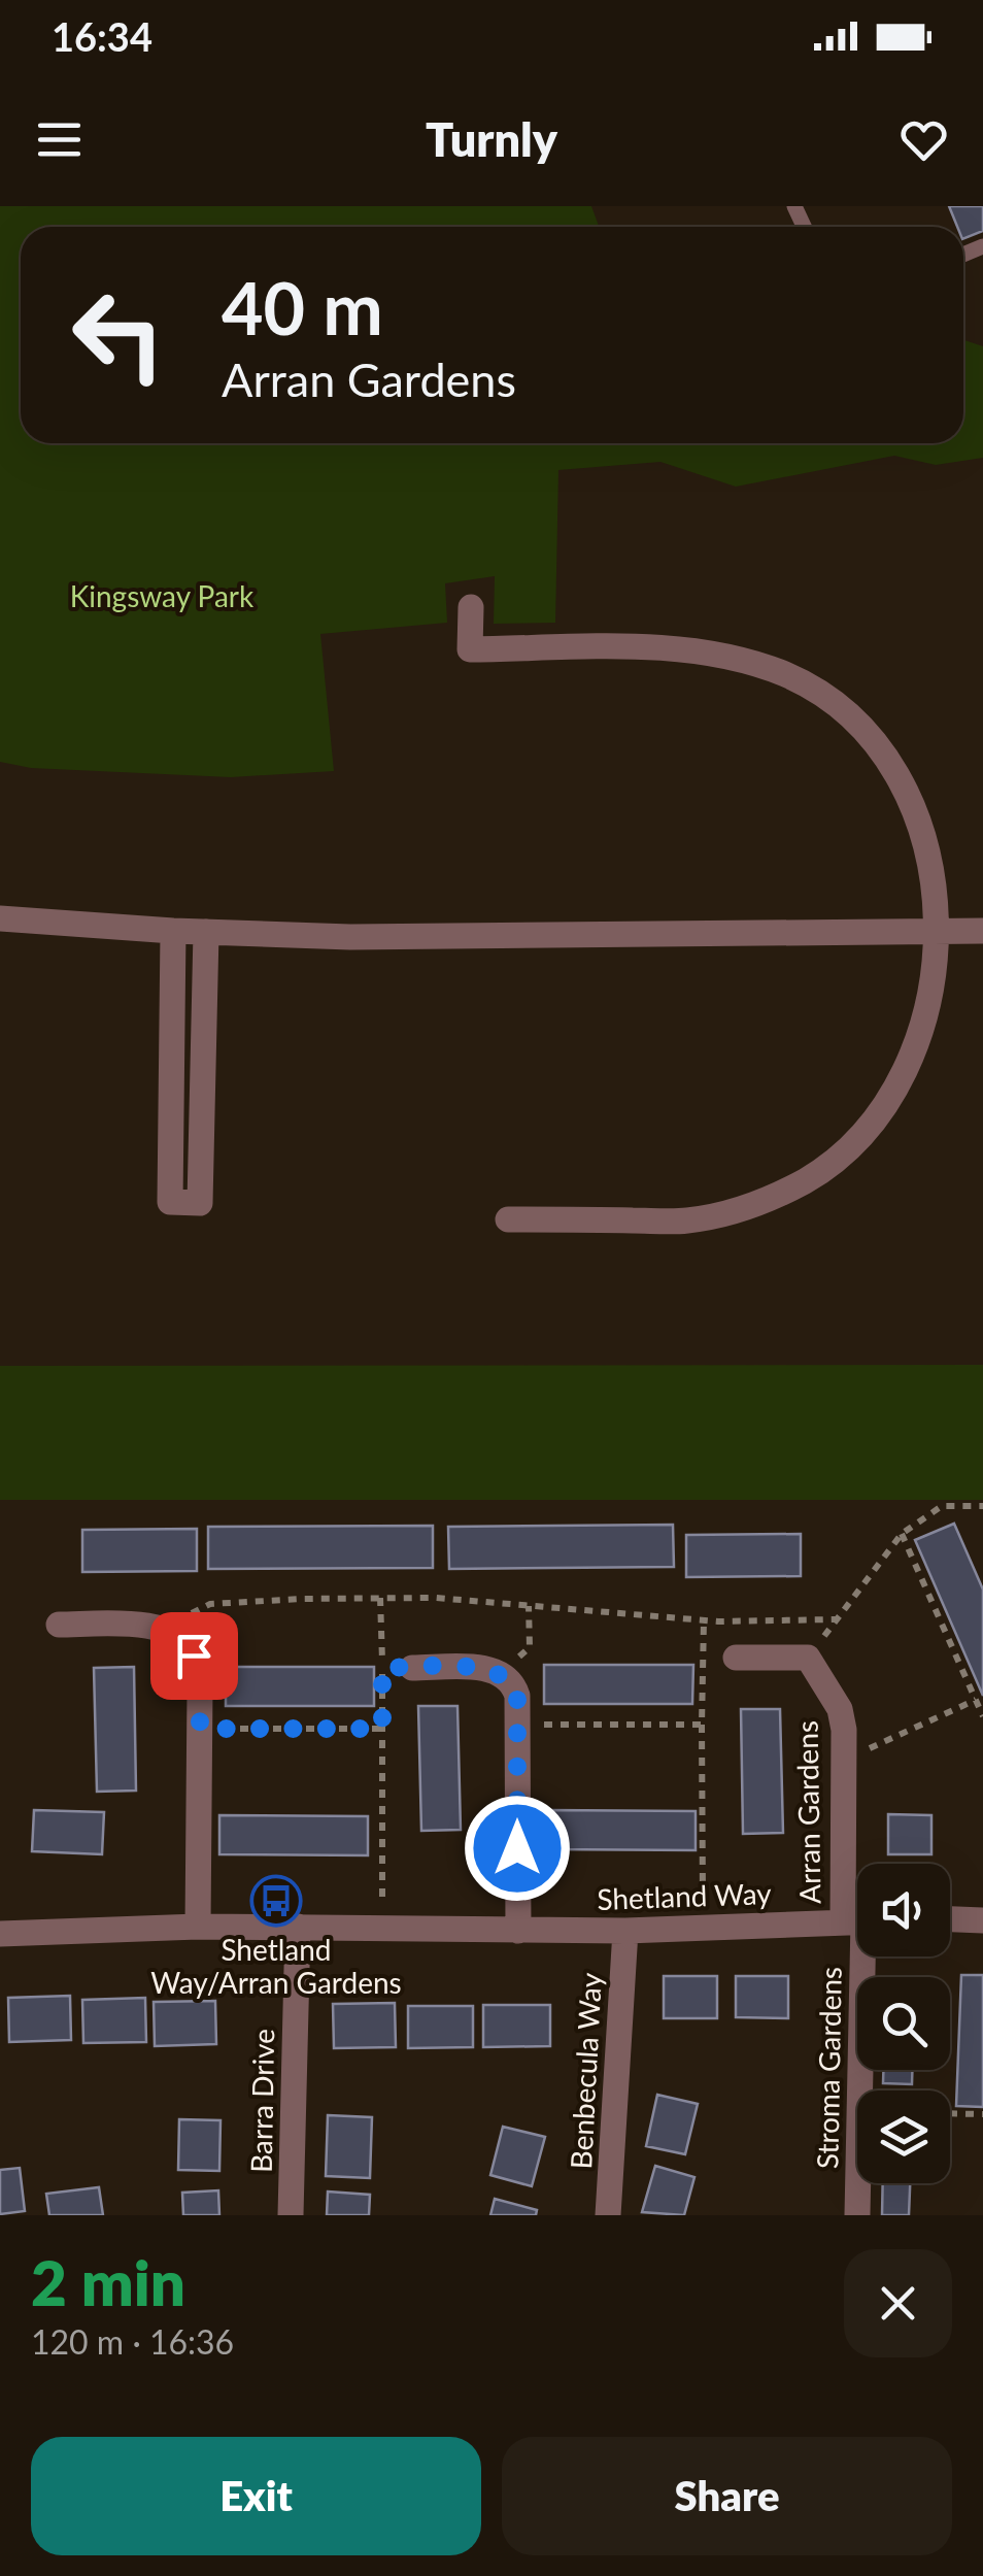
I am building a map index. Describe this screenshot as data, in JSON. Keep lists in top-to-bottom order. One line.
{"streets":{"street":["Arran Gardens","Shetland Way","Stroma Gardens","Benbecula Way","Barra Drive"]},"crossings":[["Shetland Way","Benbecula Way"],["Shetland Way","Barra Drive"]],"parks":["Kingsway Park"],"places":{"bus stop":["Shetland Way/Arran Gardens"]},"page":{"status":"16:34","header":"Turnly","turn":["40 m","Arran Gardens"],"heading":["2 min","120 m · 16:36"],"buttons":["Exit","Share"]}}
